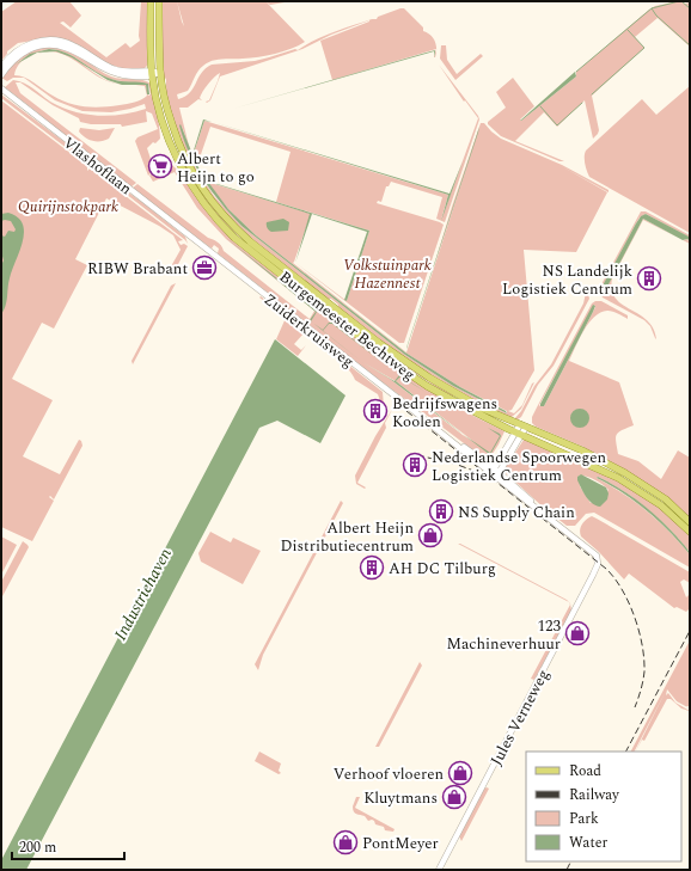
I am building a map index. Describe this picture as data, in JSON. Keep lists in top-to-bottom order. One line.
{"streets":{"main road":["Burgemeester Bechtweg"],"street":["Vlashoflaan","Zuiderkruisweg","Jules Verneweg"]},"crossings":[["Vlashoflaan","Zuiderkruisweg"],["Zuiderkruisweg","Jules Verneweg"]],"water":["Industriehaven"],"parks":["Quirijnstokpark","Volkstuinpark Hazennest"],"places":{"supermarket":["Albert Heijn to go"],"office":["RIBW Brabant"],"building":["NS Landelijk Logistiek Centrum","Bedrijfswagens Koolen","Nederlandse Spoorwegen Logistiek Centrum","NS Supply Chain","AH DC Tilburg"],"shop":["Albert Heijn Distributiecentrum","123 Machineverhuur","Verhoof vloeren","Kluytmans","PontMeyer"]},"legend":["Road","Railway","Park","Water"],"scale_bar":"200 m"}
